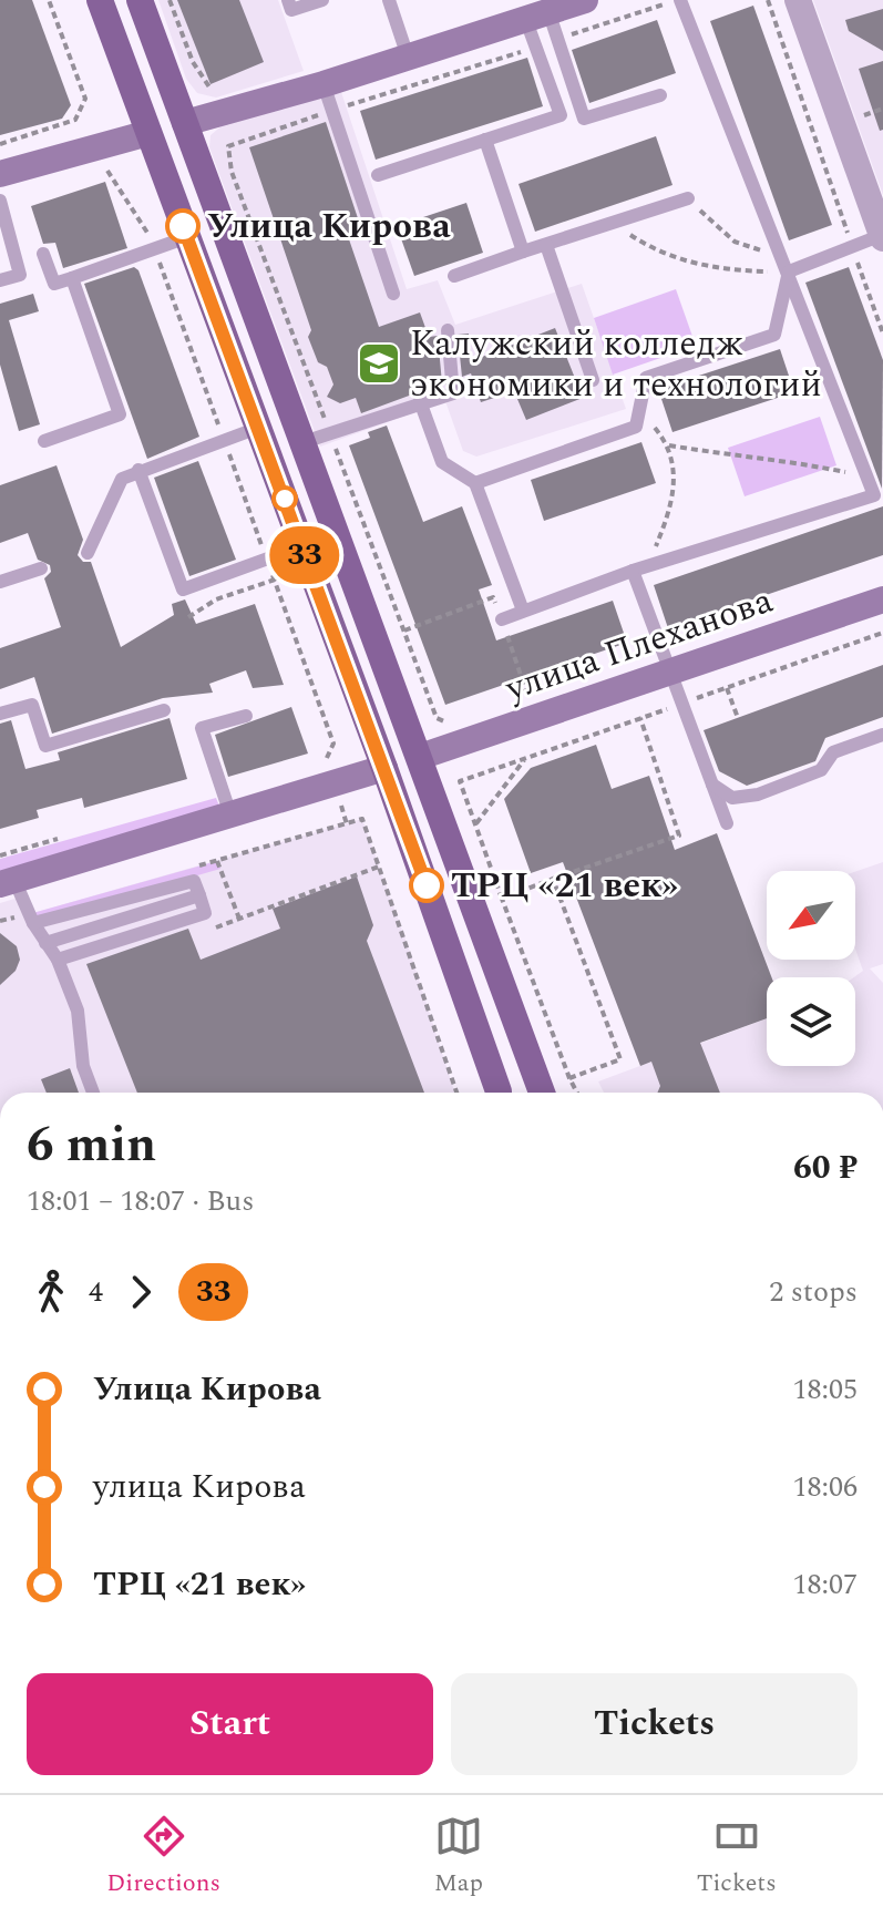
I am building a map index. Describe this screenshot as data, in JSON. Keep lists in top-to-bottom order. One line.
{"streets":{"street":["улица Плеханова"]},"places":{"other":["Улица Кирова","ТРЦ «21 век»"],"school or university":["Калужский колледж экономики и технологий"]},"lines":["bus line 33"],"north":"bottom left","page":{"on_map":"33","heading":["6 min","18:01 – 18:07 · Bus","60 ₽"],"legs":["4","33","2 stops"],"list":[{"name":"Улица Кирова","value":"18:05"},{"name":"улица Кирова","value":"18:06"},{"name":"ТРЦ «21 век»","value":"18:07"}],"buttons":["Start","Tickets"],"tabs":["Directions","Map","Tickets"]}}
